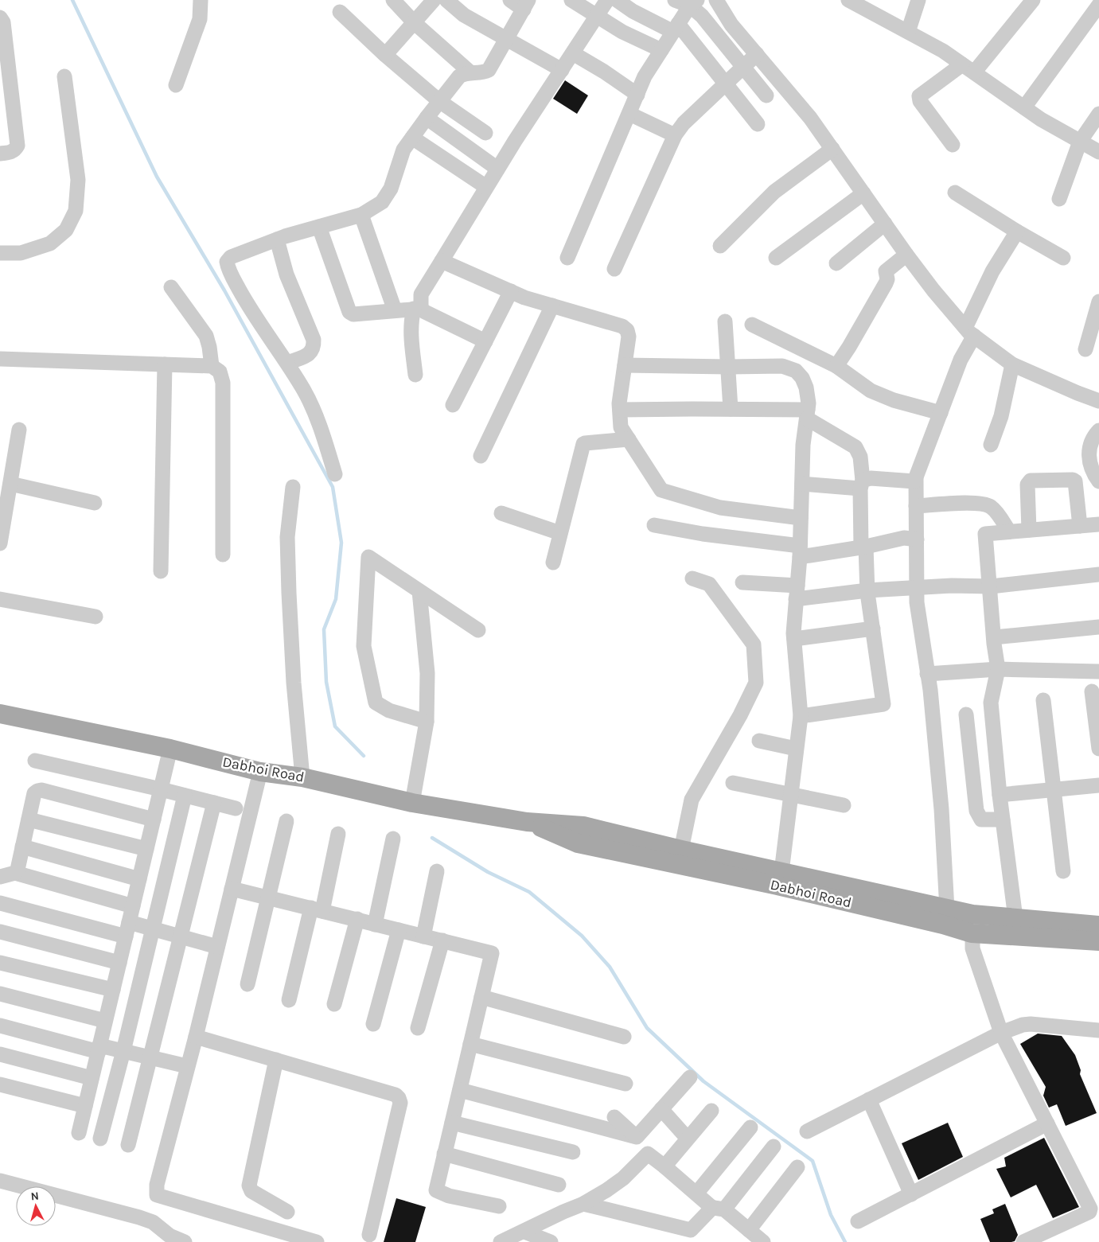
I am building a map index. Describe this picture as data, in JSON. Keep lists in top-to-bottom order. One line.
{"streets":{"main road":["Dabhoi Road"]},"north":"top"}
